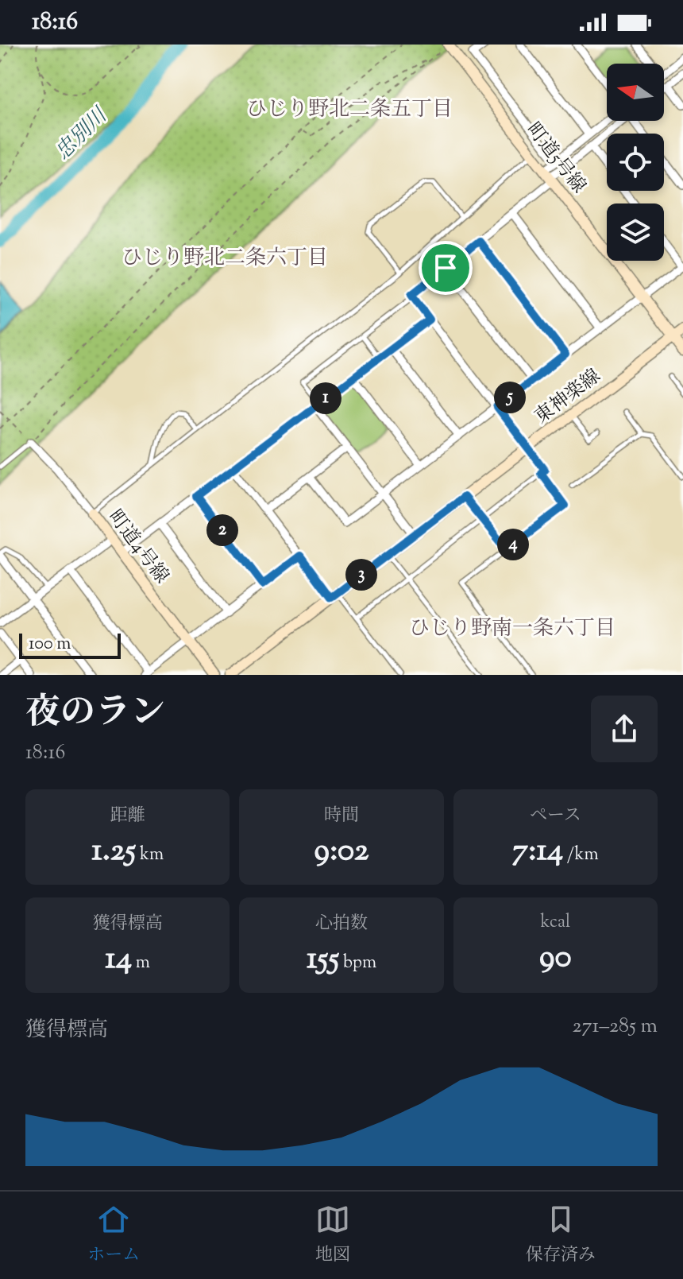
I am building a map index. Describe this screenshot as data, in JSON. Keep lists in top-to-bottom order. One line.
{"streets":{"street":["町道5号線","東神楽線","町道4号線"]},"crossings":[["町道5号線","東神楽線"]],"districts":["ひじり野北二条五丁目","ひじり野北二条六丁目","ひじり野南一条六丁目"],"water":["忠別川"],"scale_bar":"100 m","north":"left","page":{"status":"18:16","pins":["5","1","2","4","3"],"scale":"100 m","heading":["夜のラン","18:16"],"stats":[["距離","1.25 km"],["時間","9:02"],["ペース","7:14 /km"],["獲得標高","14 m"],["心拍数","155 bpm"],["kcal","90"]],"chart":["獲得標高","271–285 m"],"tabs":["ホーム","地図","保存済み"]}}
